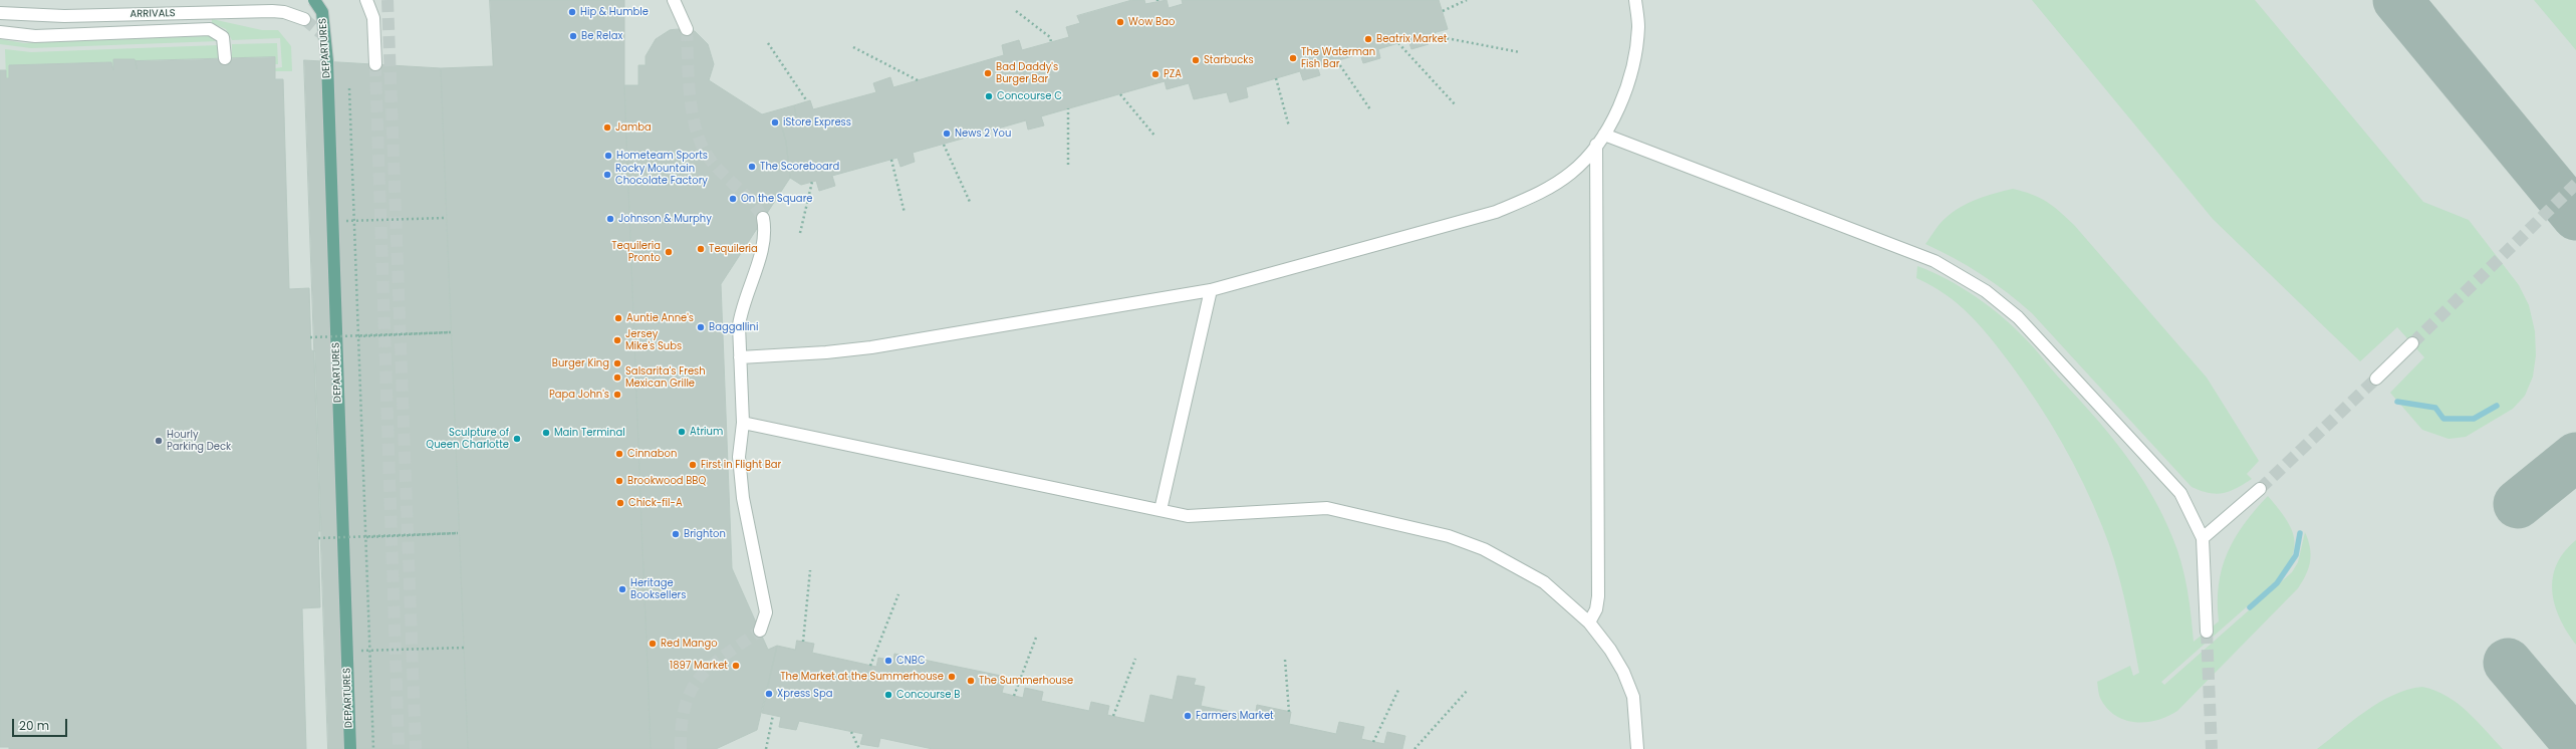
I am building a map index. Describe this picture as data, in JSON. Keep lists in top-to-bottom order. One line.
{"streets":{"main road":["DEPARTURES"],"lane":["ARRIVALS"]},"places":["Hip & Humble","Wow Bao","Be Relax","Beatrix Market","The Waterman Fish Bar","Starbucks","Bad Daddy's Burger Bar","PZA","Concourse C","iStore Express","Jamba","News 2 You","Hometeam Sports","The Scoreboard","Rocky Mountain Chocolate Factory","On the Square","Johnson & Murphy","Tequileria","Tequileria Pronto","Auntie Anne's","Baggallini","Jersey Mike's Subs","Burger King","Salsarita's Fresh Mexican Grille","Papa John's","Atrium","Main Terminal","Sculpture of Queen Charlotte","Hourly Parking Deck","Cinnabon","First in Flight Bar","Brookwood BBQ","Chick-fil-A","Brighton","Heritage Booksellers","Red Mango","CNBC","1897 Market","The Market at the Summerhouse","The Summerhouse","Xpress Spa","Concourse B","Farmers Market"],"scale_bar":"20 m"}
